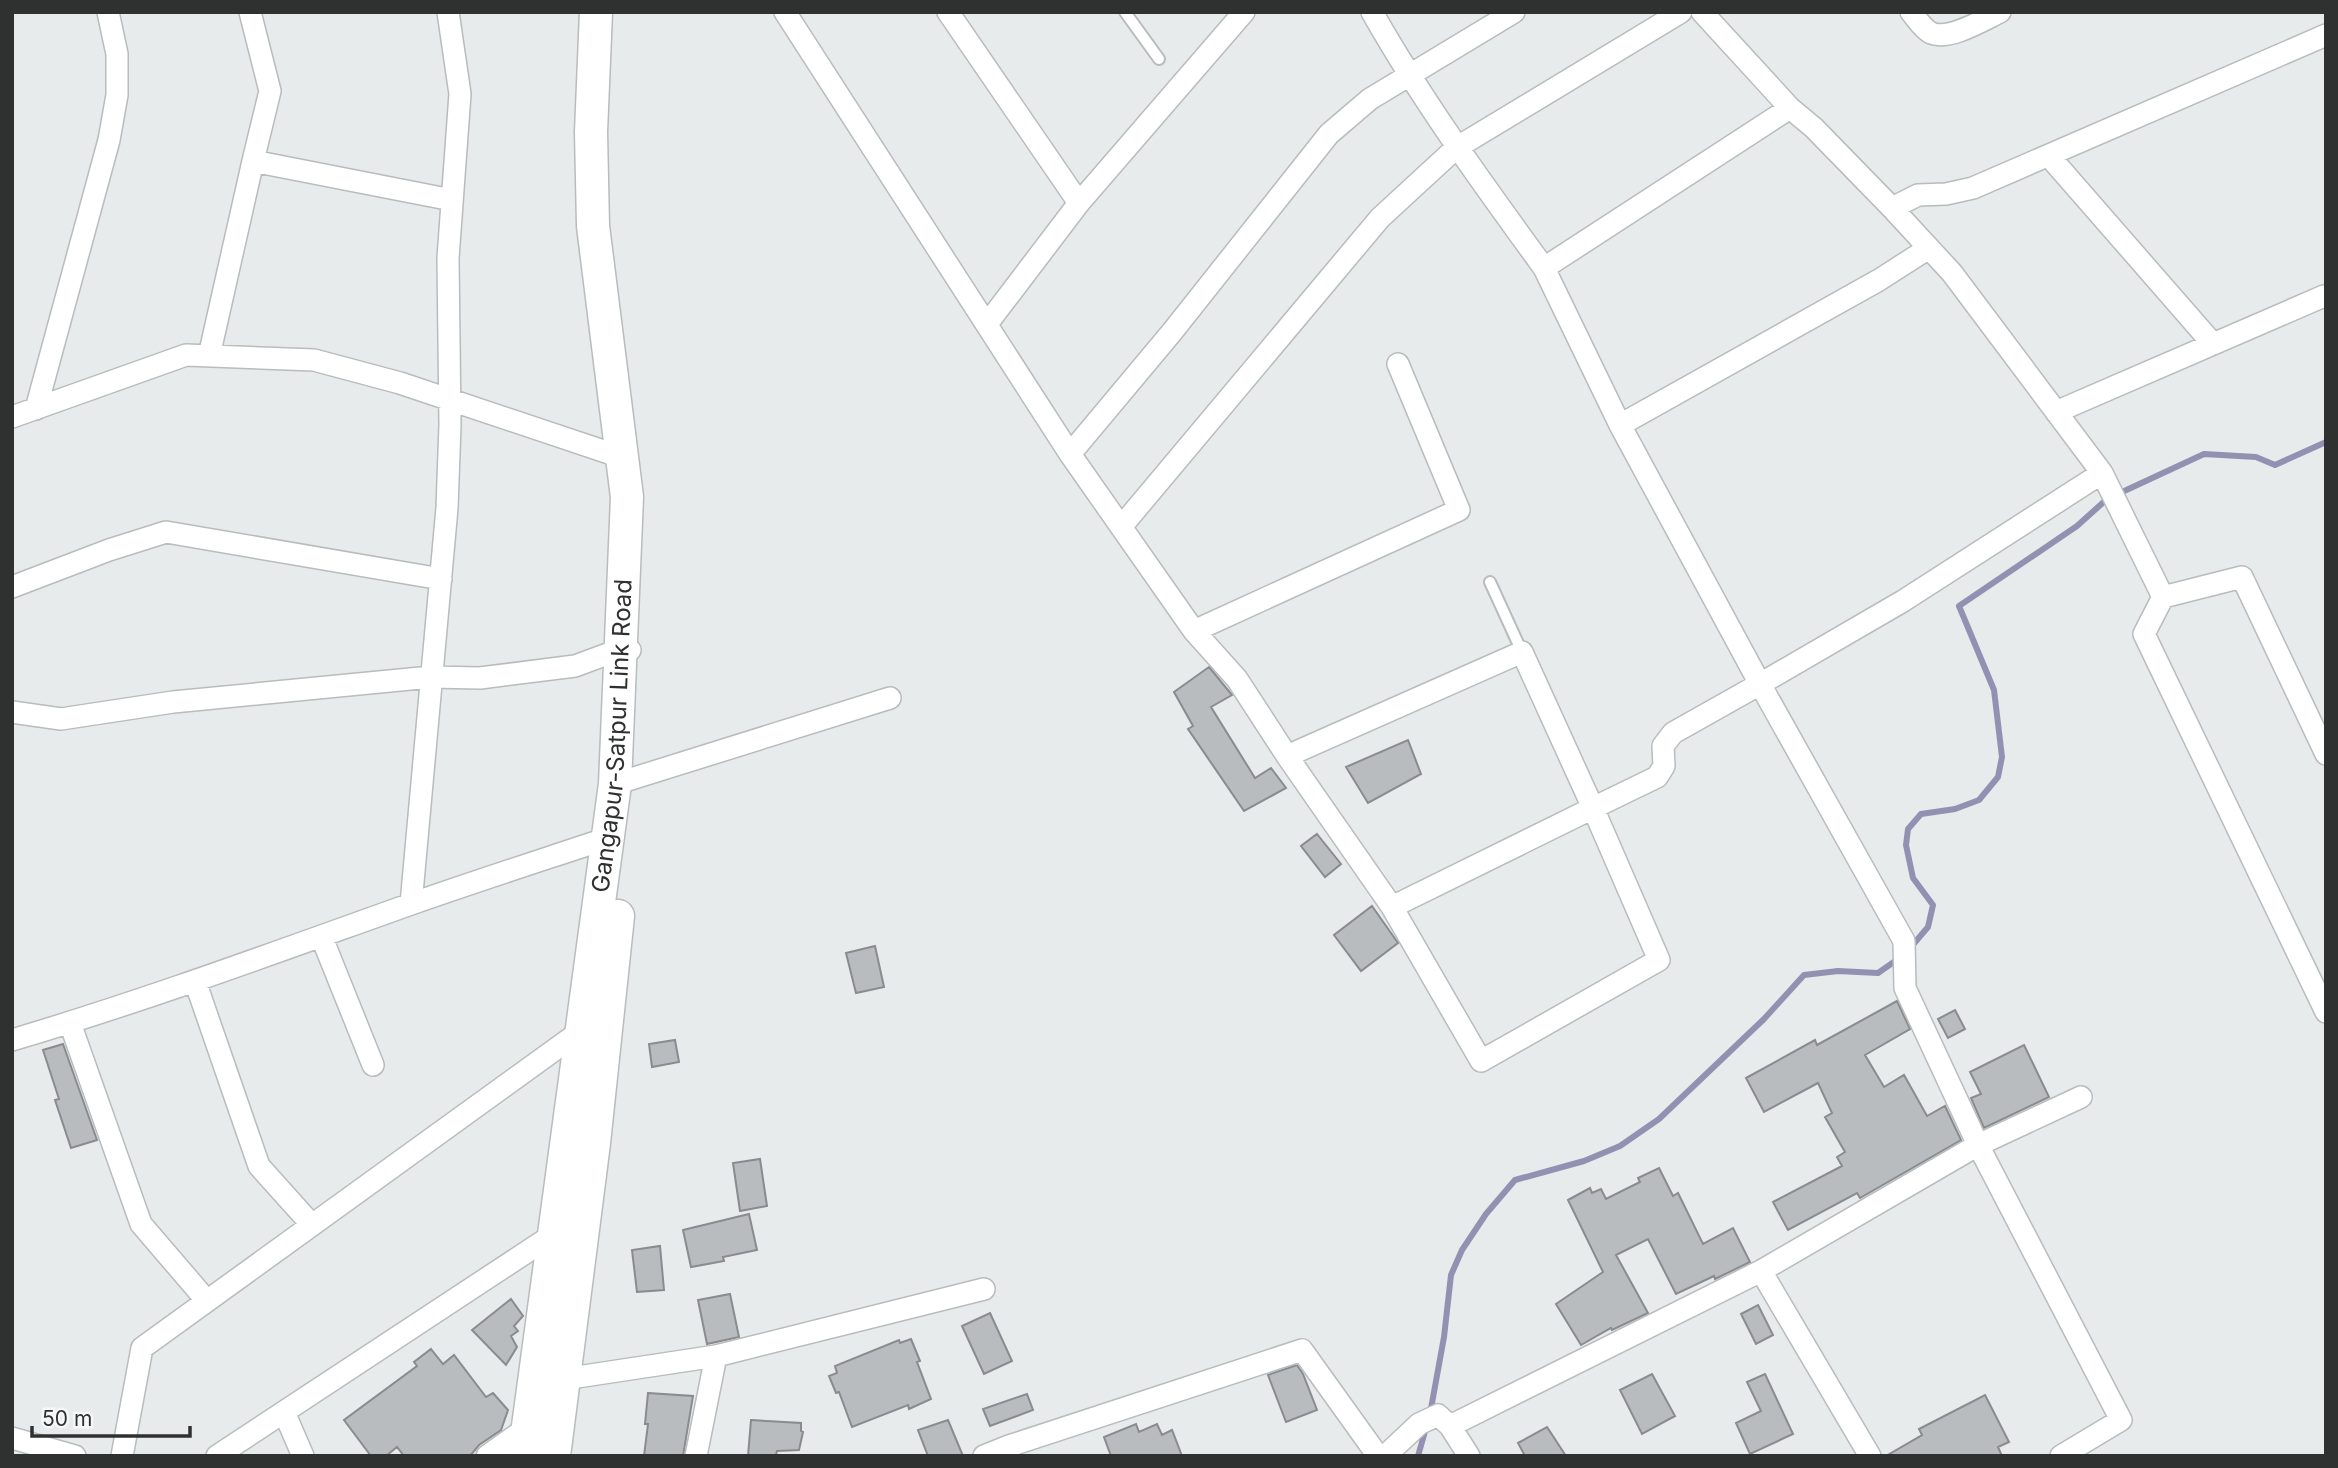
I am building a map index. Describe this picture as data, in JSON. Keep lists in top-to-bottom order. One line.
{"streets":{"main road":["Gangapur-Satpur Link Road"]},"scale_bar":"50 m"}
